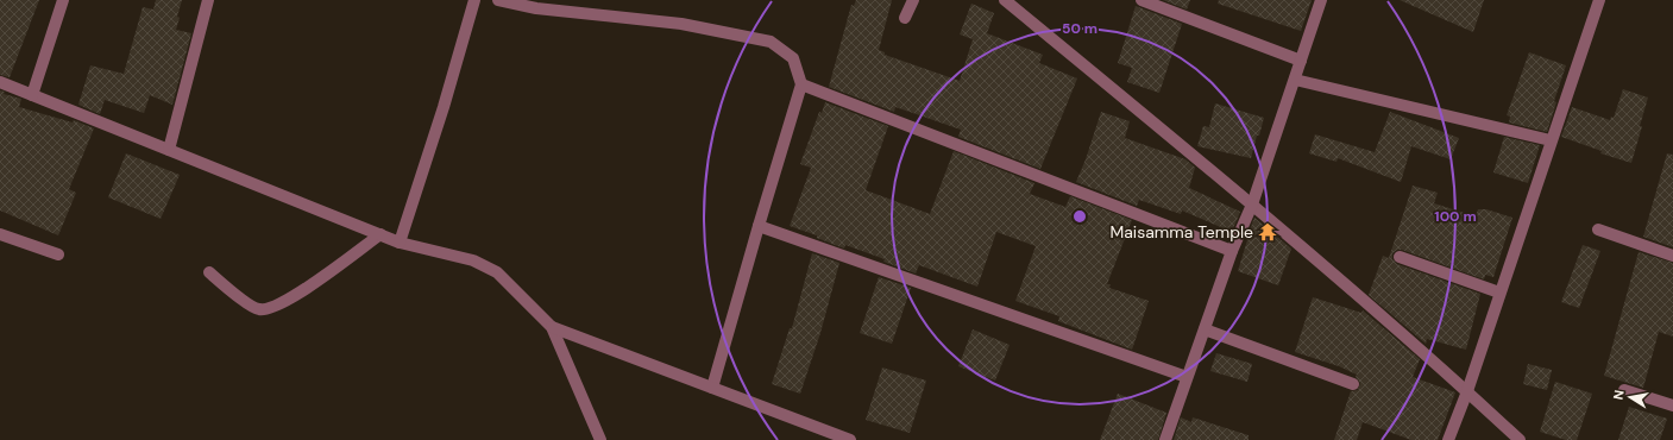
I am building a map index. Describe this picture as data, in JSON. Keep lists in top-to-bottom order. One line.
{"places":{"temple":["Maisamma Temple"]},"north":"left","rings":["50 m","100 m"]}
